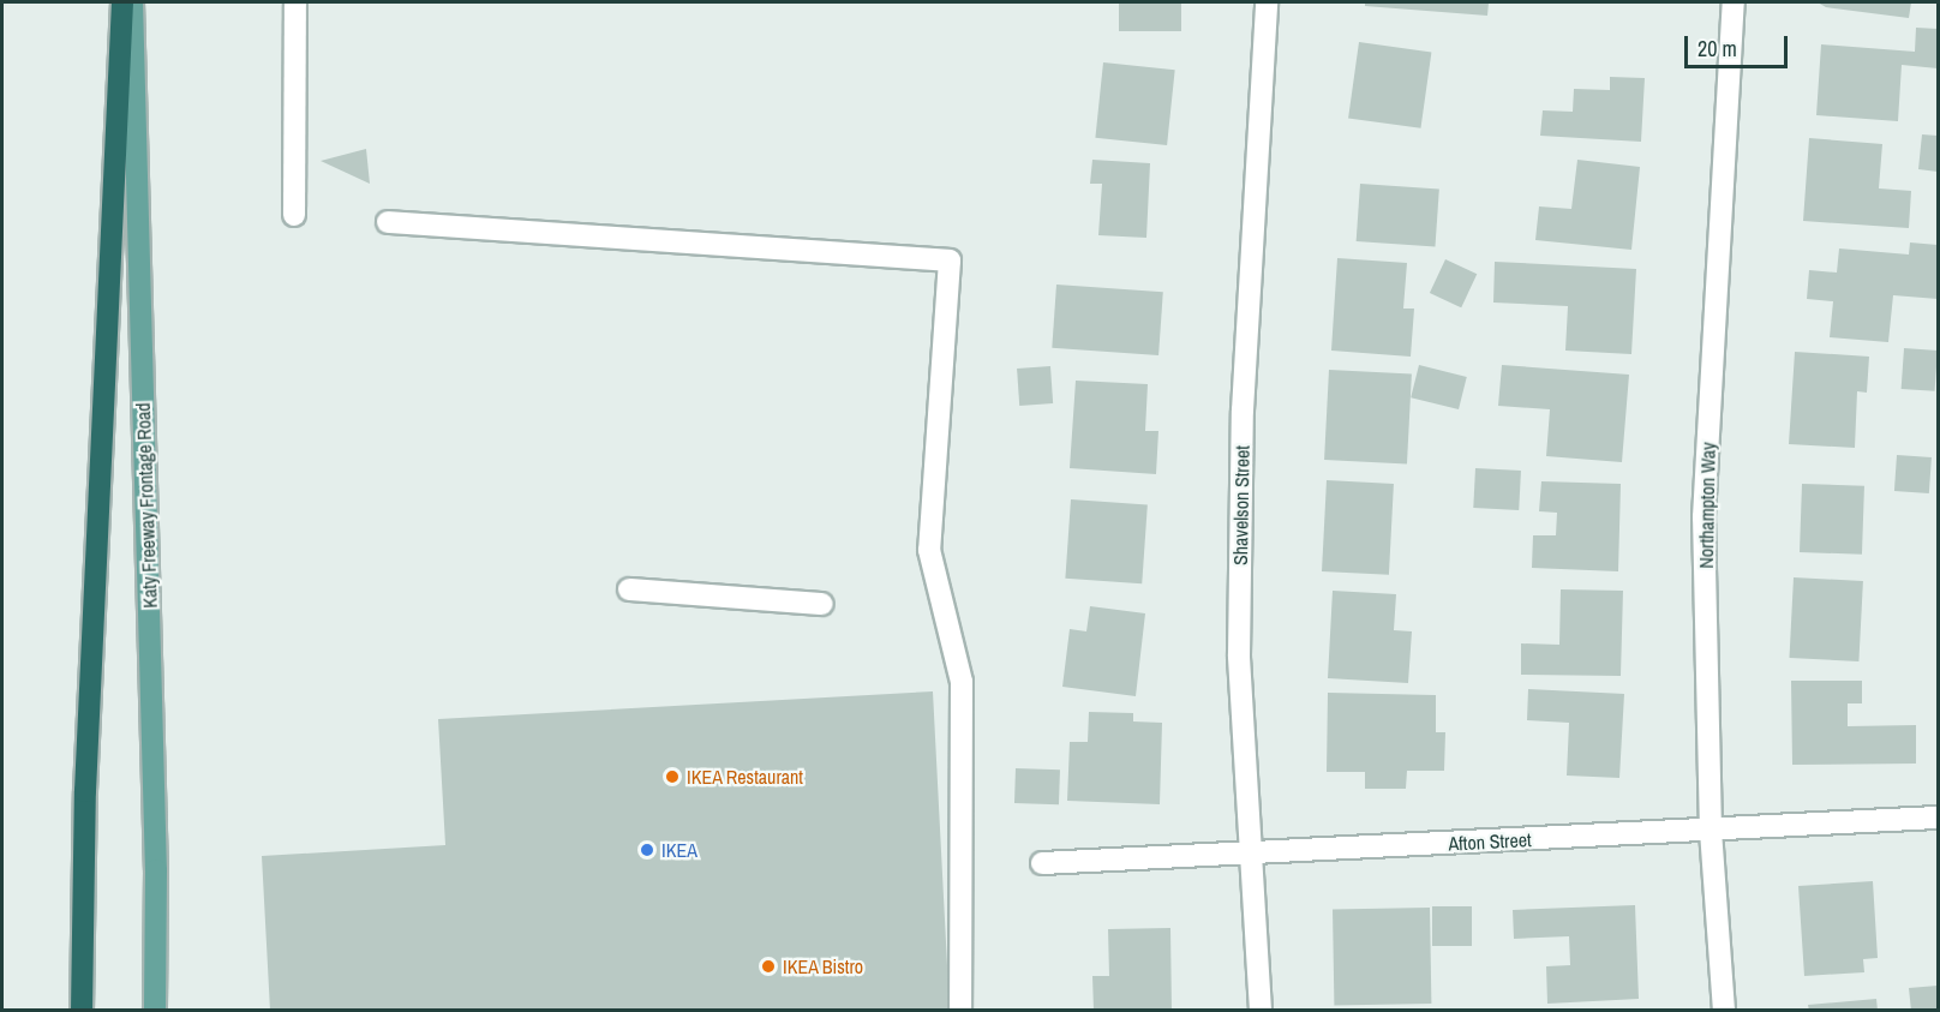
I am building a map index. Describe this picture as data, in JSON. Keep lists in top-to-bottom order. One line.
{"streets":{"main road":["Katy Freeway Frontage Road"],"street":["Shavelson Street","Northampton Way","Afton Street"]},"crossings":[["Shavelson Street","Afton Street"],["Northampton Way","Afton Street"]],"places":["IKEA Restaurant","IKEA","IKEA Bistro"],"scale_bar":"20 m"}
